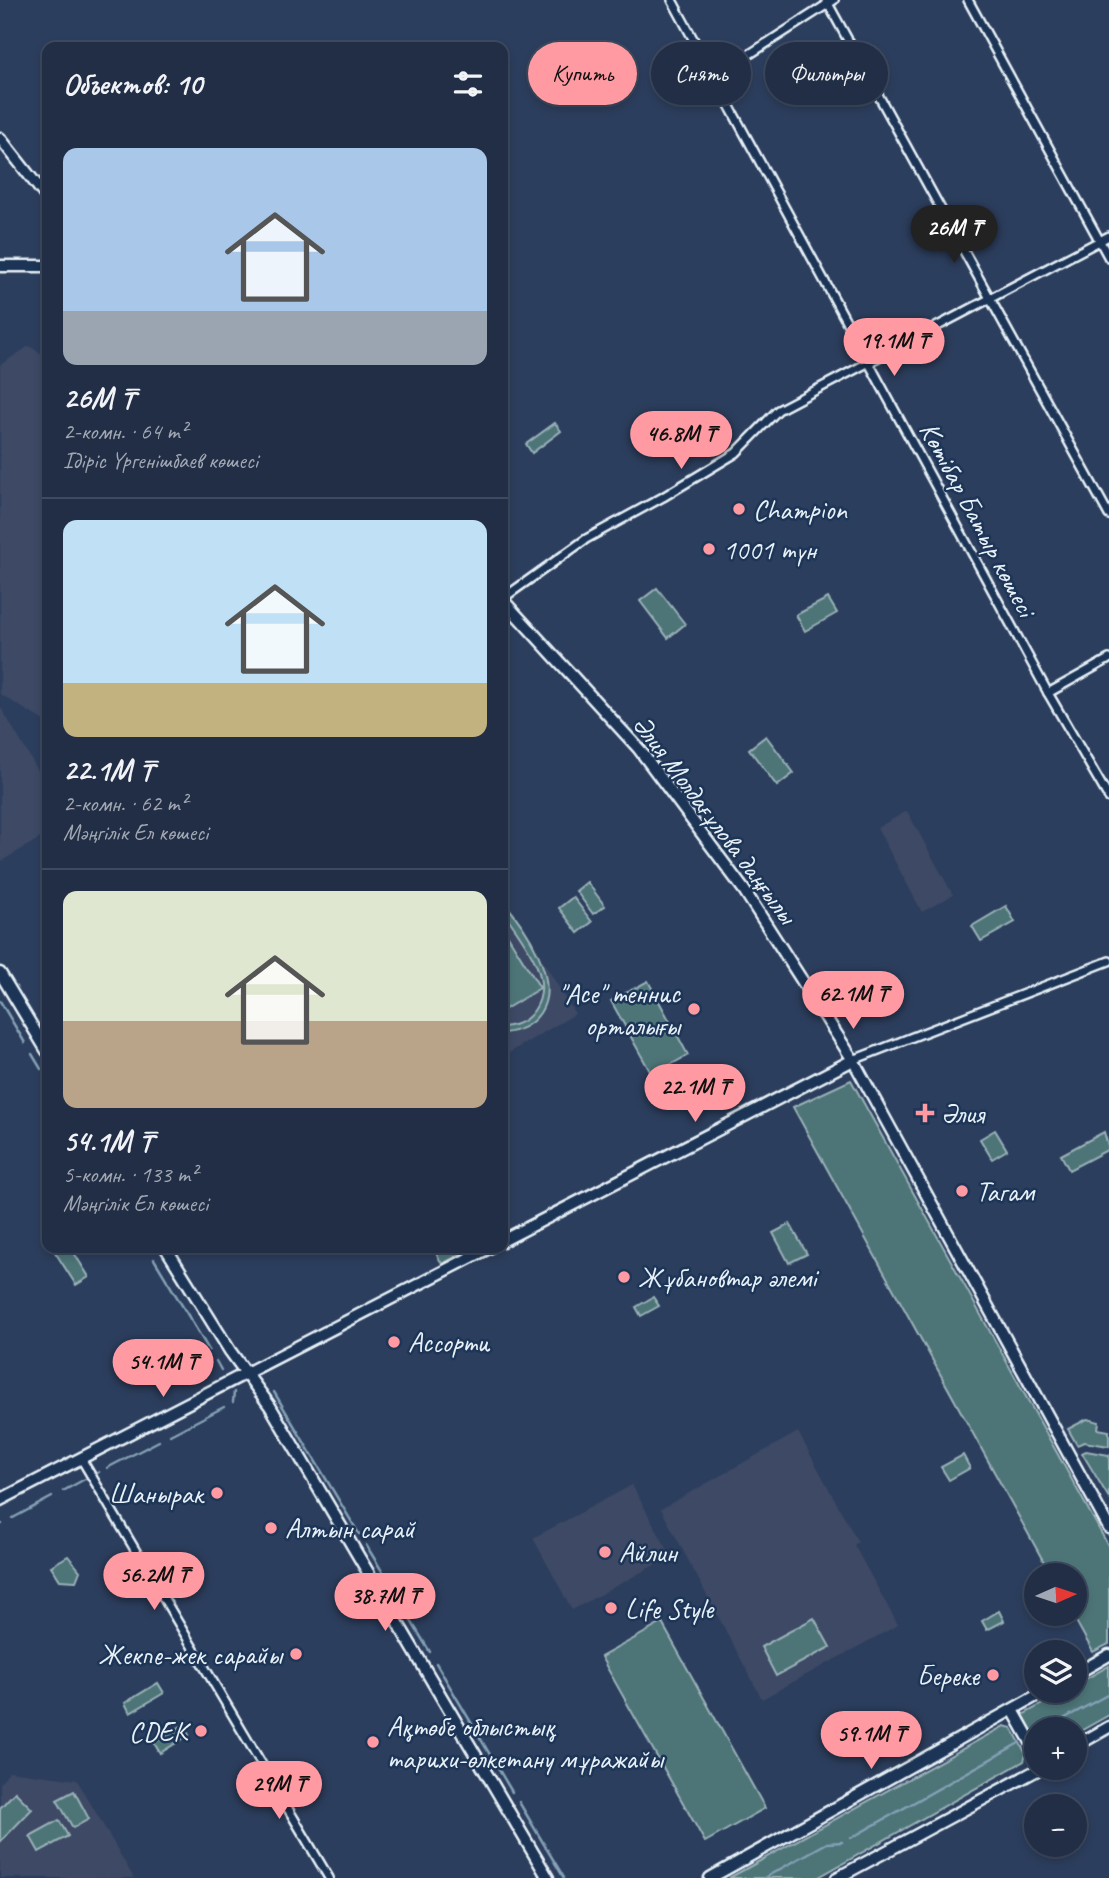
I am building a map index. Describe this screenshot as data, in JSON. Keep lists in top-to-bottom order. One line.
{"streets":{"street":["Көтібар Батыр көшесі","Әлия Молдағұлова даңғылы"]},"places":{"other":["Champion","1001 түн","\"Ace\" теннис орталығы","Тагам","Жұбановтар әлемі","Ассорти","Шанырак","Алтын сарай","Айлин","Life Style","Жекпе-жек сарайы","Береке","CDEK","Ақтөбе облыстық тарихи-өлкетану мұражайы"],"health":["Әлия"]},"north":"right","page":{"chip":["Купить","Снять","Фильтры"],"heading":"Объектов: 10","list":[{"name":"26M ₸","note":"2-комн. · 64 m² · Ідіріс Үргенішбаев көшесі"},{"name":"22.1M ₸","note":"2-комн. · 62 m² · Мәңгілік Ел көшесі"},{"name":"54.1M ₸","note":"5-комн. · 133 m² · Мәңгілік Ел көшесі"}],"price":["26M ₸","19.1M ₸","46.8M ₸","62.1M ₸","22.1M ₸","54.1M ₸","56.2M ₸","38.7M ₸","59.1M ₸","29M ₸"],"map_buttons":["+","−"]}}
